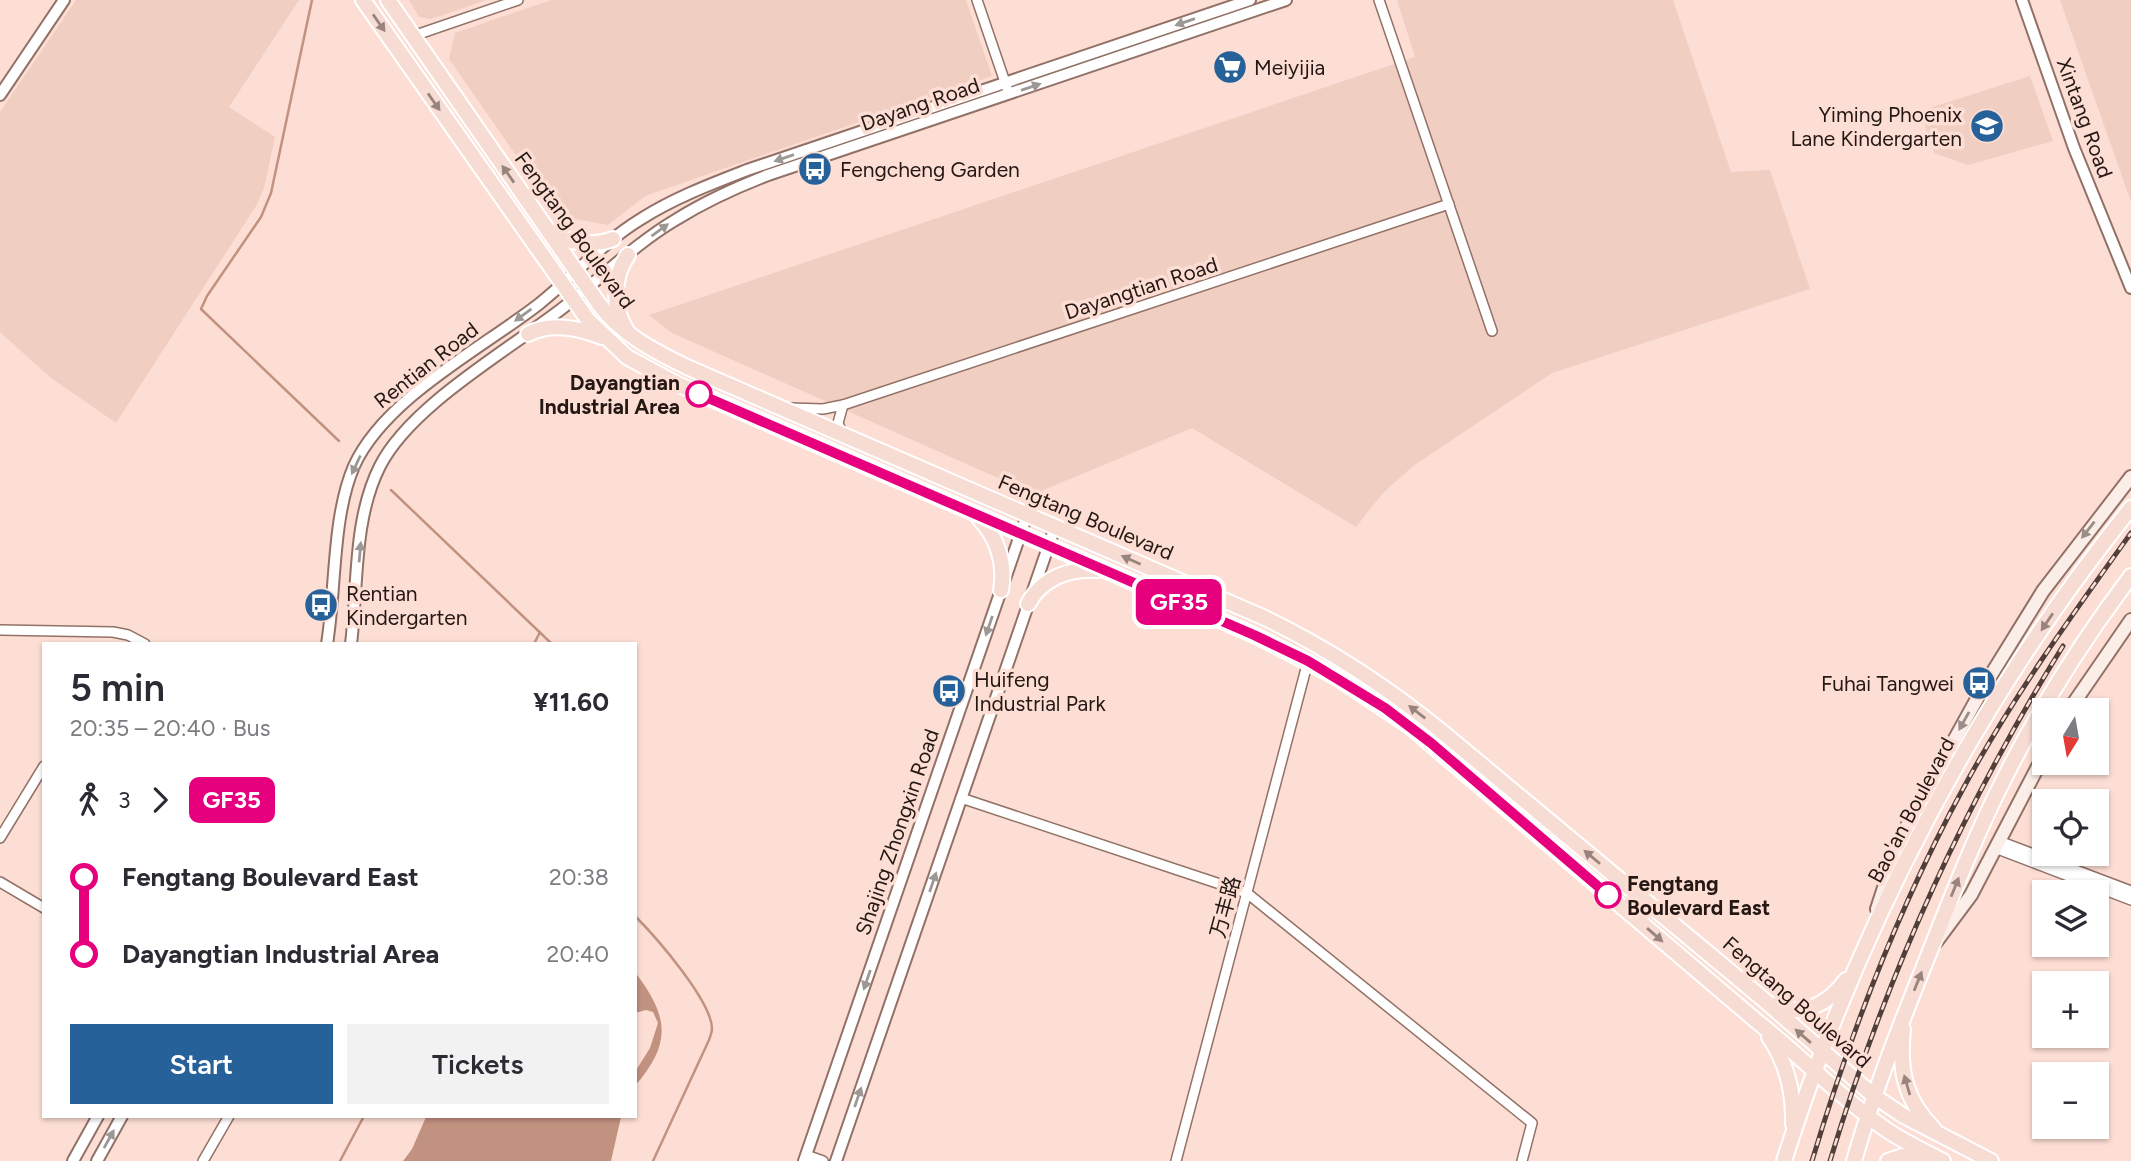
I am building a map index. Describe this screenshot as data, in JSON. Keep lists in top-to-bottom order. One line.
{"streets":{"main road":["Fengtang Boulevard","Bao'an Boulevard"],"street":["Dayang Road","Xintang Road","Dayangtian Road","Rentian Road","Shajing Zhongxin Road","万丰路"]},"crossings":[["Dayang Road","Fengtang Boulevard"],["Dayang Road","Rentian Road"],["Fengtang Boulevard","Dayangtian Road"],["Fengtang Boulevard","Rentian Road"],["Fengtang Boulevard","Bao'an Boulevard"],["Fengtang Boulevard","Shajing Zhongxin Road"],["Fengtang Boulevard","万丰路"]],"places":{"supermarket":["Meiyijia"],"school or university":["Yiming Phoenix Lane Kindergarten"],"bus stop":["Fengcheng Garden","Rentian Kindergarten","Fuhai Tangwei","Huifeng Industrial Park"],"other":["Dayangtian Industrial Area","Fengtang Boulevard East"]},"lines":["bus line GF35"],"north":"bottom","page":{"on_map":"GF35","heading":["5 min","20:35 – 20:40 · Bus","¥11.60"],"map_buttons":["+","−"],"legs":["3","GF35"],"list":[{"name":"Fengtang Boulevard East","value":"20:38"},{"name":"Dayangtian Industrial Area","value":"20:40"}],"buttons":["Start","Tickets"]}}
